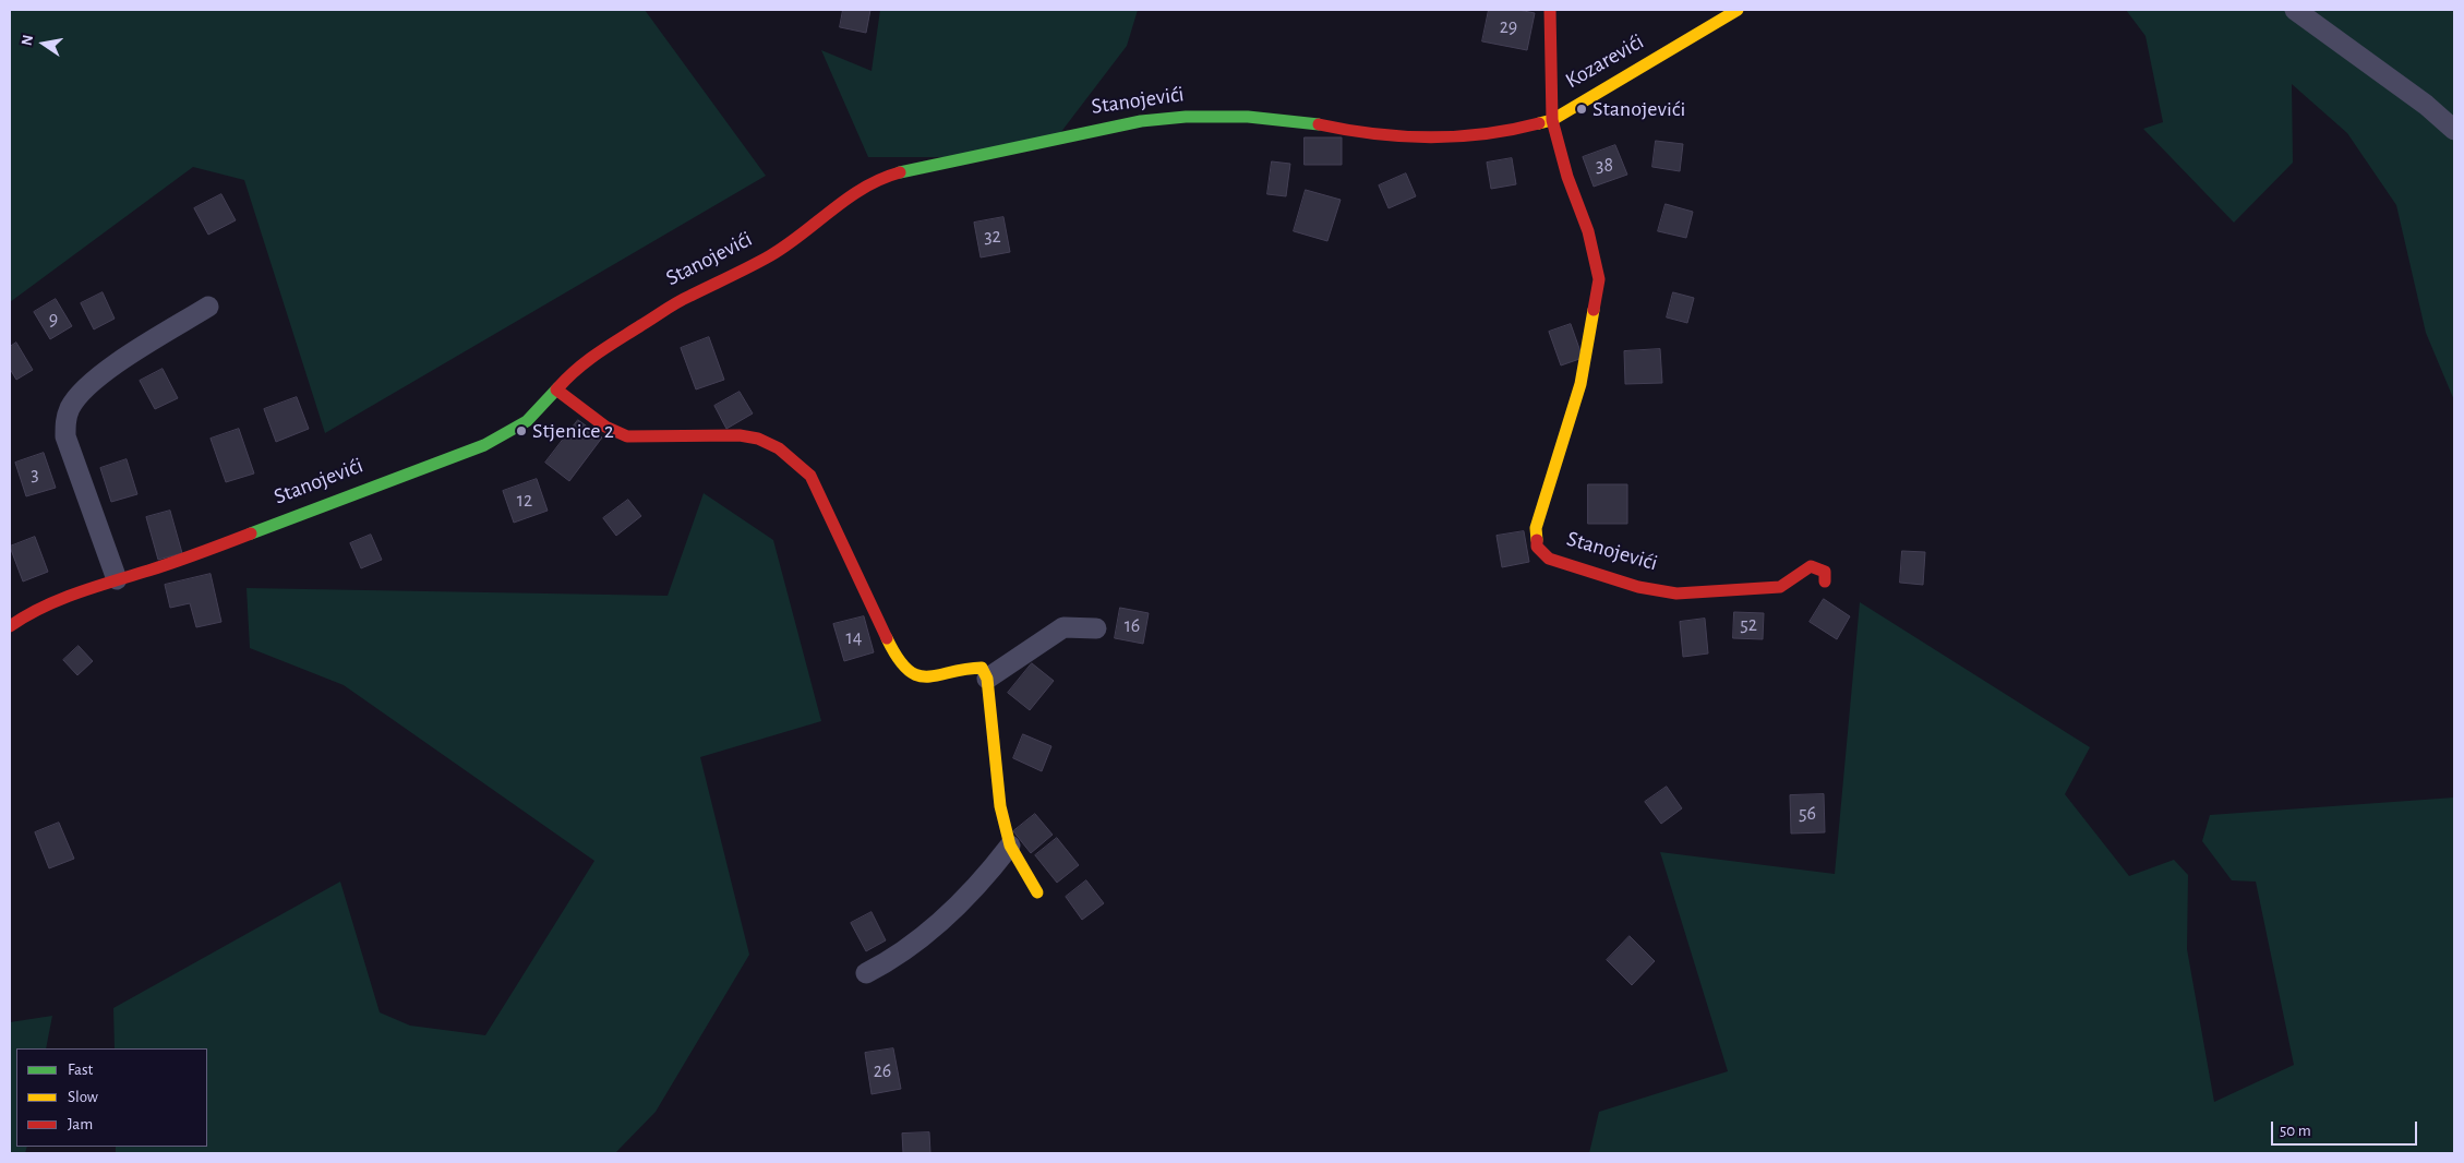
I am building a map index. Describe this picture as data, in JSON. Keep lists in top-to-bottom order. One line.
{"streets":{"street":["Kozarevići","Stanojevići"]},"crossings":[["Kozarevići","Stanojevići"]],"places":["Stanojevići","Stjenice 2"],"house_numbers":["29","38","32","9","3","12","52","16","14","56","26"],"legend":["Fast","Slow","Jam"],"scale_bar":"50 m","north":"left"}
